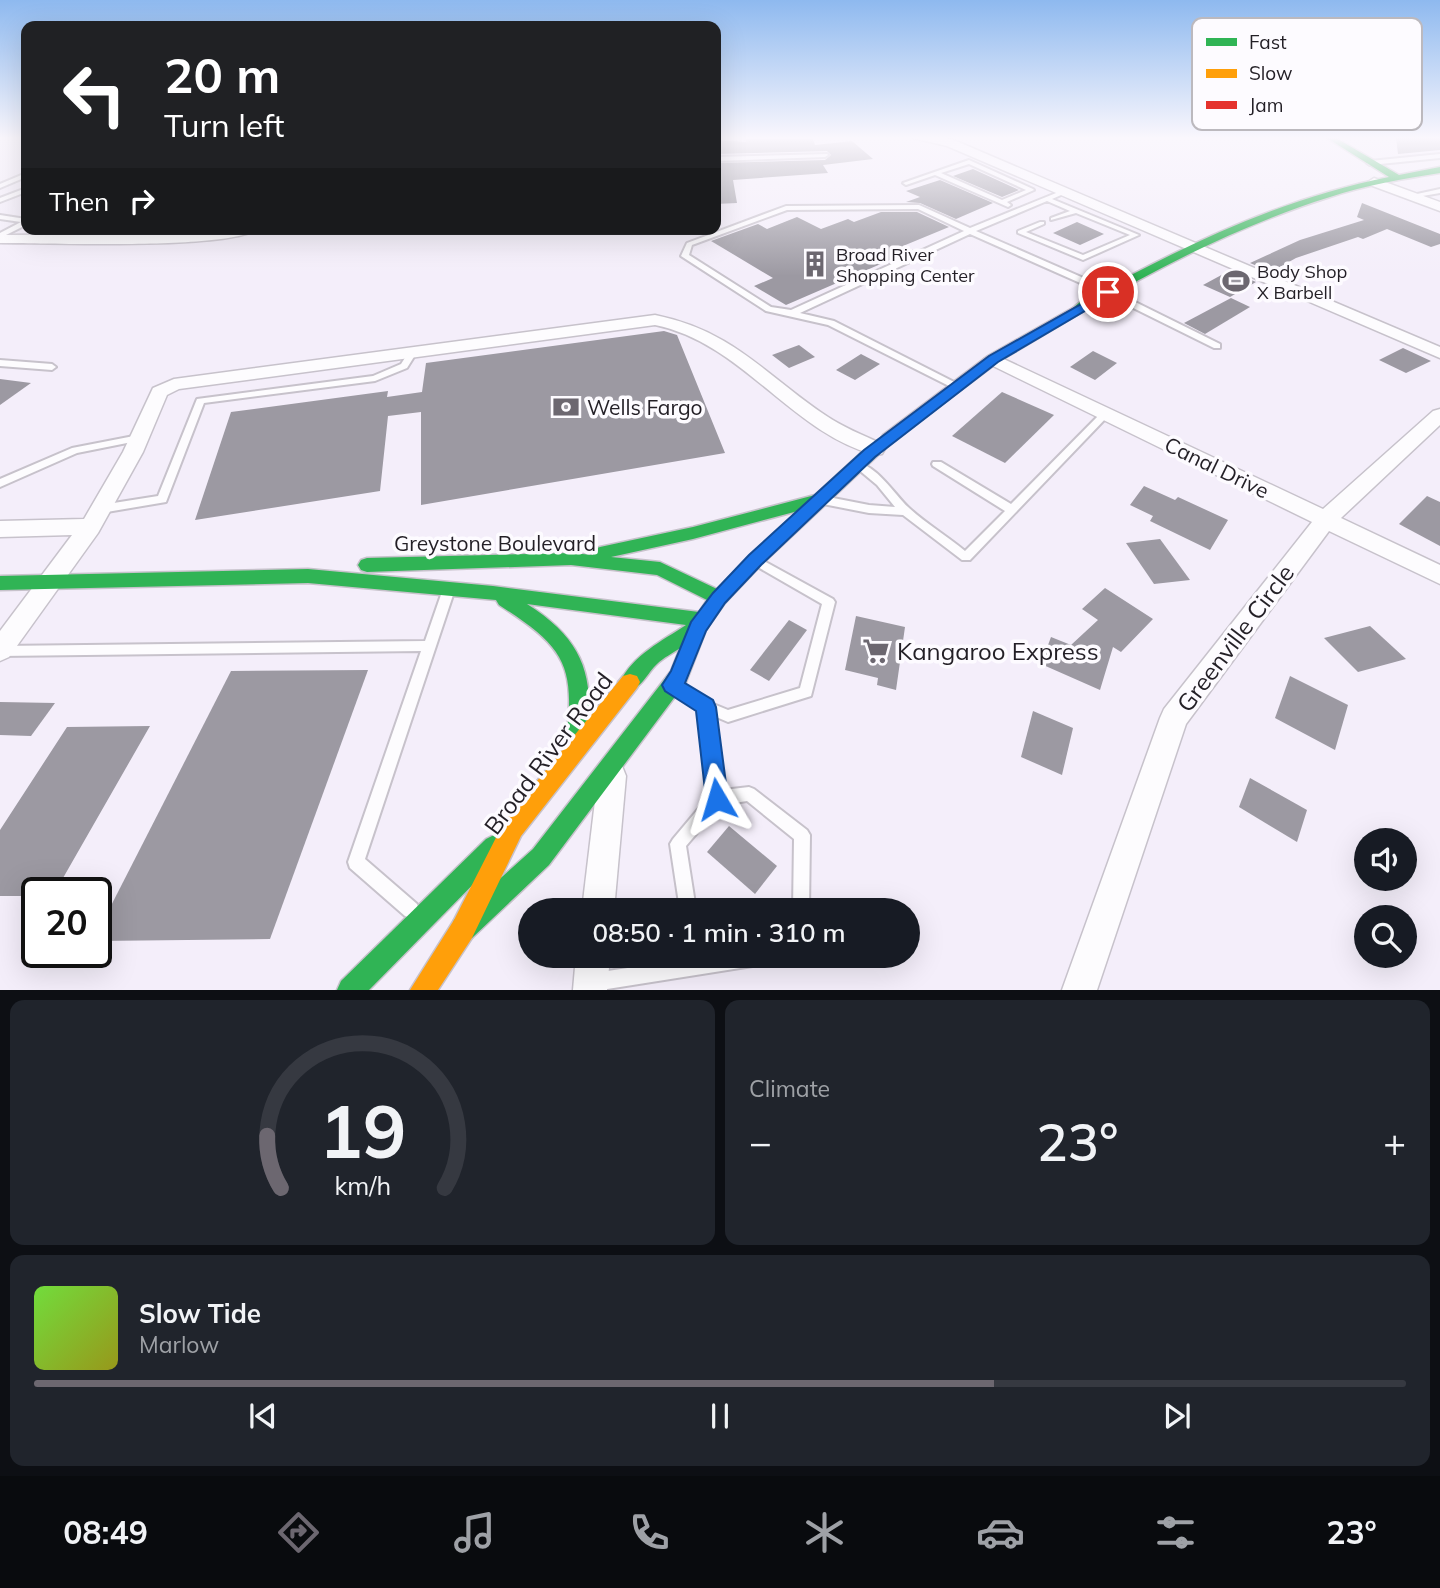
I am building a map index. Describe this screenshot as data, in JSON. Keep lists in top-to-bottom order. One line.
{"streets":{"main road":["Greystone Boulevard","Broad River Road"],"street":["Canal Drive","Greenville Circle"]},"crossings":[["Canal Drive","Greenville Circle"],["Canal Drive","Broad River Road"],["Greystone Boulevard","Broad River Road"]],"places":{"building":["Broad River Shopping Center"],"sports":["Body Shop X Barbell"],"bank":["Wells Fargo"],"supermarket":["Kangaroo Express"]},"legend":["Fast","Slow","Jam"],"page":{"turn":["20 m","Turn left"],"then":"Then","limit":"20","trip":"08:50 · 1 min · 310 m","tile":"Climate","heat":["−","23°","+"],"song":["Slow Tide","Marlow"],"tabs":["08:49","23°"],"gauge":["19","km/h"]}}
